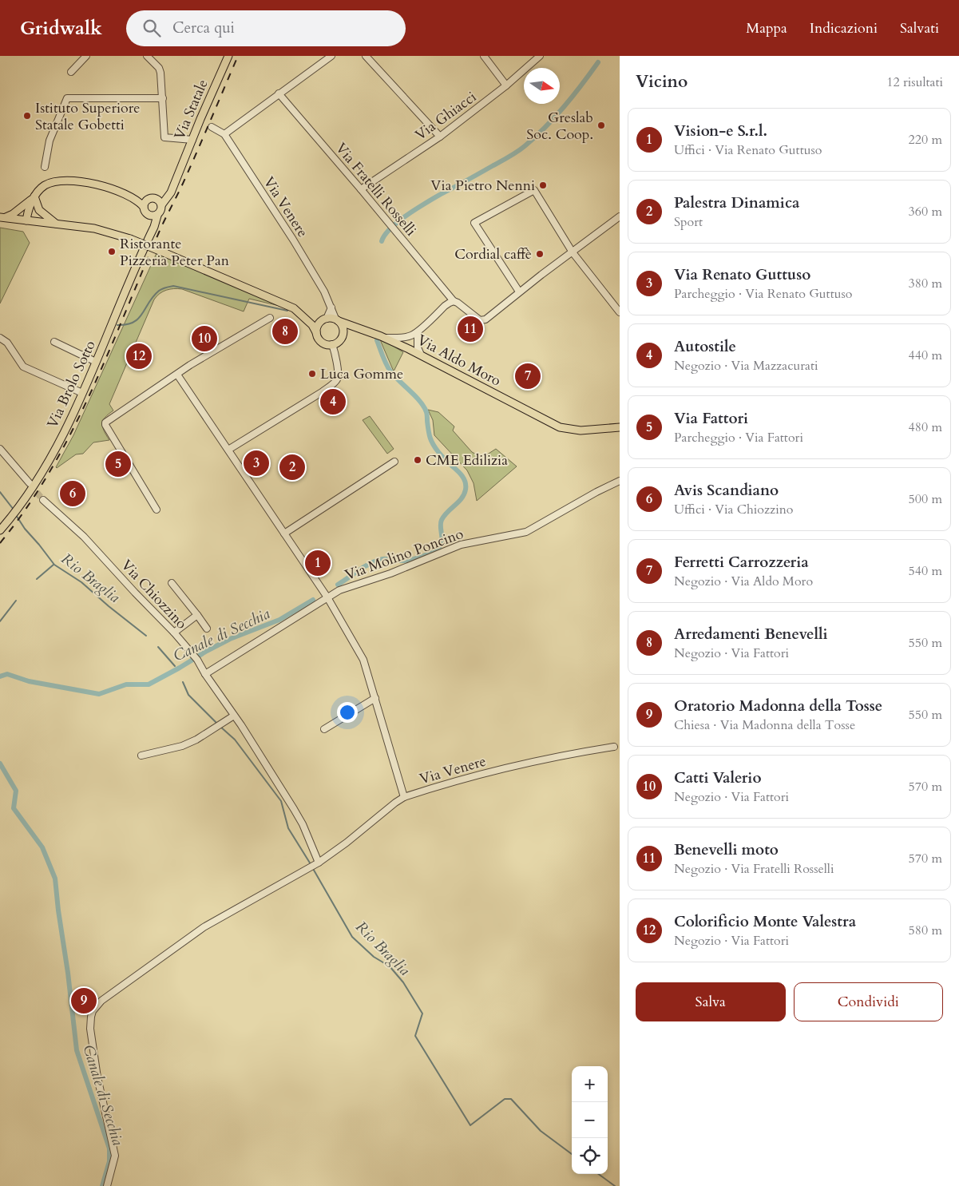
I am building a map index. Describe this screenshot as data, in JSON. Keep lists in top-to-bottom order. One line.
{"streets":{"main road":["Via Statale","Via Aldo Moro","Via Brolo Sotto"],"street":["Via Ghiacci","Via Fratelli Rosselli","Via Venere","Via Molino Poncino","Via Chiozzino"]},"crossings":[["Via Statale","Via Brolo Sotto"],["Via Ghiacci","Via Fratelli Rosselli"],["Via Venere","Via Aldo Moro"],["Via Venere","Via Chiozzino"],["Via Molino Poncino","Via Chiozzino"]],"water":["Rio Braglia","Canale di Secchia"],"places":["Istituto Superiore Statale Gobetti","Greslab Soc. Coop.","Via Pietro Nenni","Ristorante Pizzeria Peter Pan","Cordial caffè","Luca Gomme","CME Edilizia"],"north":"right","page":{"header":"Gridwalk","search":"Cerca qui","nav":["Mappa","Indicazioni","Salvati"],"heading":["Vicino","12 risultati"],"list":[{"mark":"1","name":"Vision-e S.r.l.","note":"Uffici · Via Renato Guttuso","value":"220 m"},{"mark":"2","name":"Palestra Dinamica","note":"Sport","value":"360 m"},{"mark":"3","name":"Via Renato Guttuso","note":"Parcheggio · Via Renato Guttuso","value":"380 m"},{"mark":"4","name":"Autostile","note":"Negozio · Via Mazzacurati","value":"440 m"},{"mark":"5","name":"Via Fattori","note":"Parcheggio · Via Fattori","value":"480 m"},{"mark":"6","name":"Avis Scandiano","note":"Uffici · Via Chiozzino","value":"500 m"},{"mark":"7","name":"Ferretti Carrozzeria","note":"Negozio · Via Aldo Moro","value":"540 m"},{"mark":"8","name":"Arredamenti Benevelli","note":"Negozio · Via Fattori","value":"550 m"},{"mark":"9","name":"Oratorio Madonna della Tosse","note":"Chiesa · Via Madonna della Tosse","value":"550 m"},{"mark":"10","name":"Catti Valerio","note":"Negozio · Via Fattori","value":"570 m"},{"mark":"11","name":"Benevelli moto","note":"Negozio · Via Fratelli Rosselli","value":"570 m"},{"mark":"12","name":"Colorificio Monte Valestra","note":"Negozio · Via Fattori","value":"580 m"}],"pins":["11","8","10","12","7","4","3","5","2","6","1","9"],"buttons":["Salva","Condividi"],"map_buttons":["+","−"]}}
